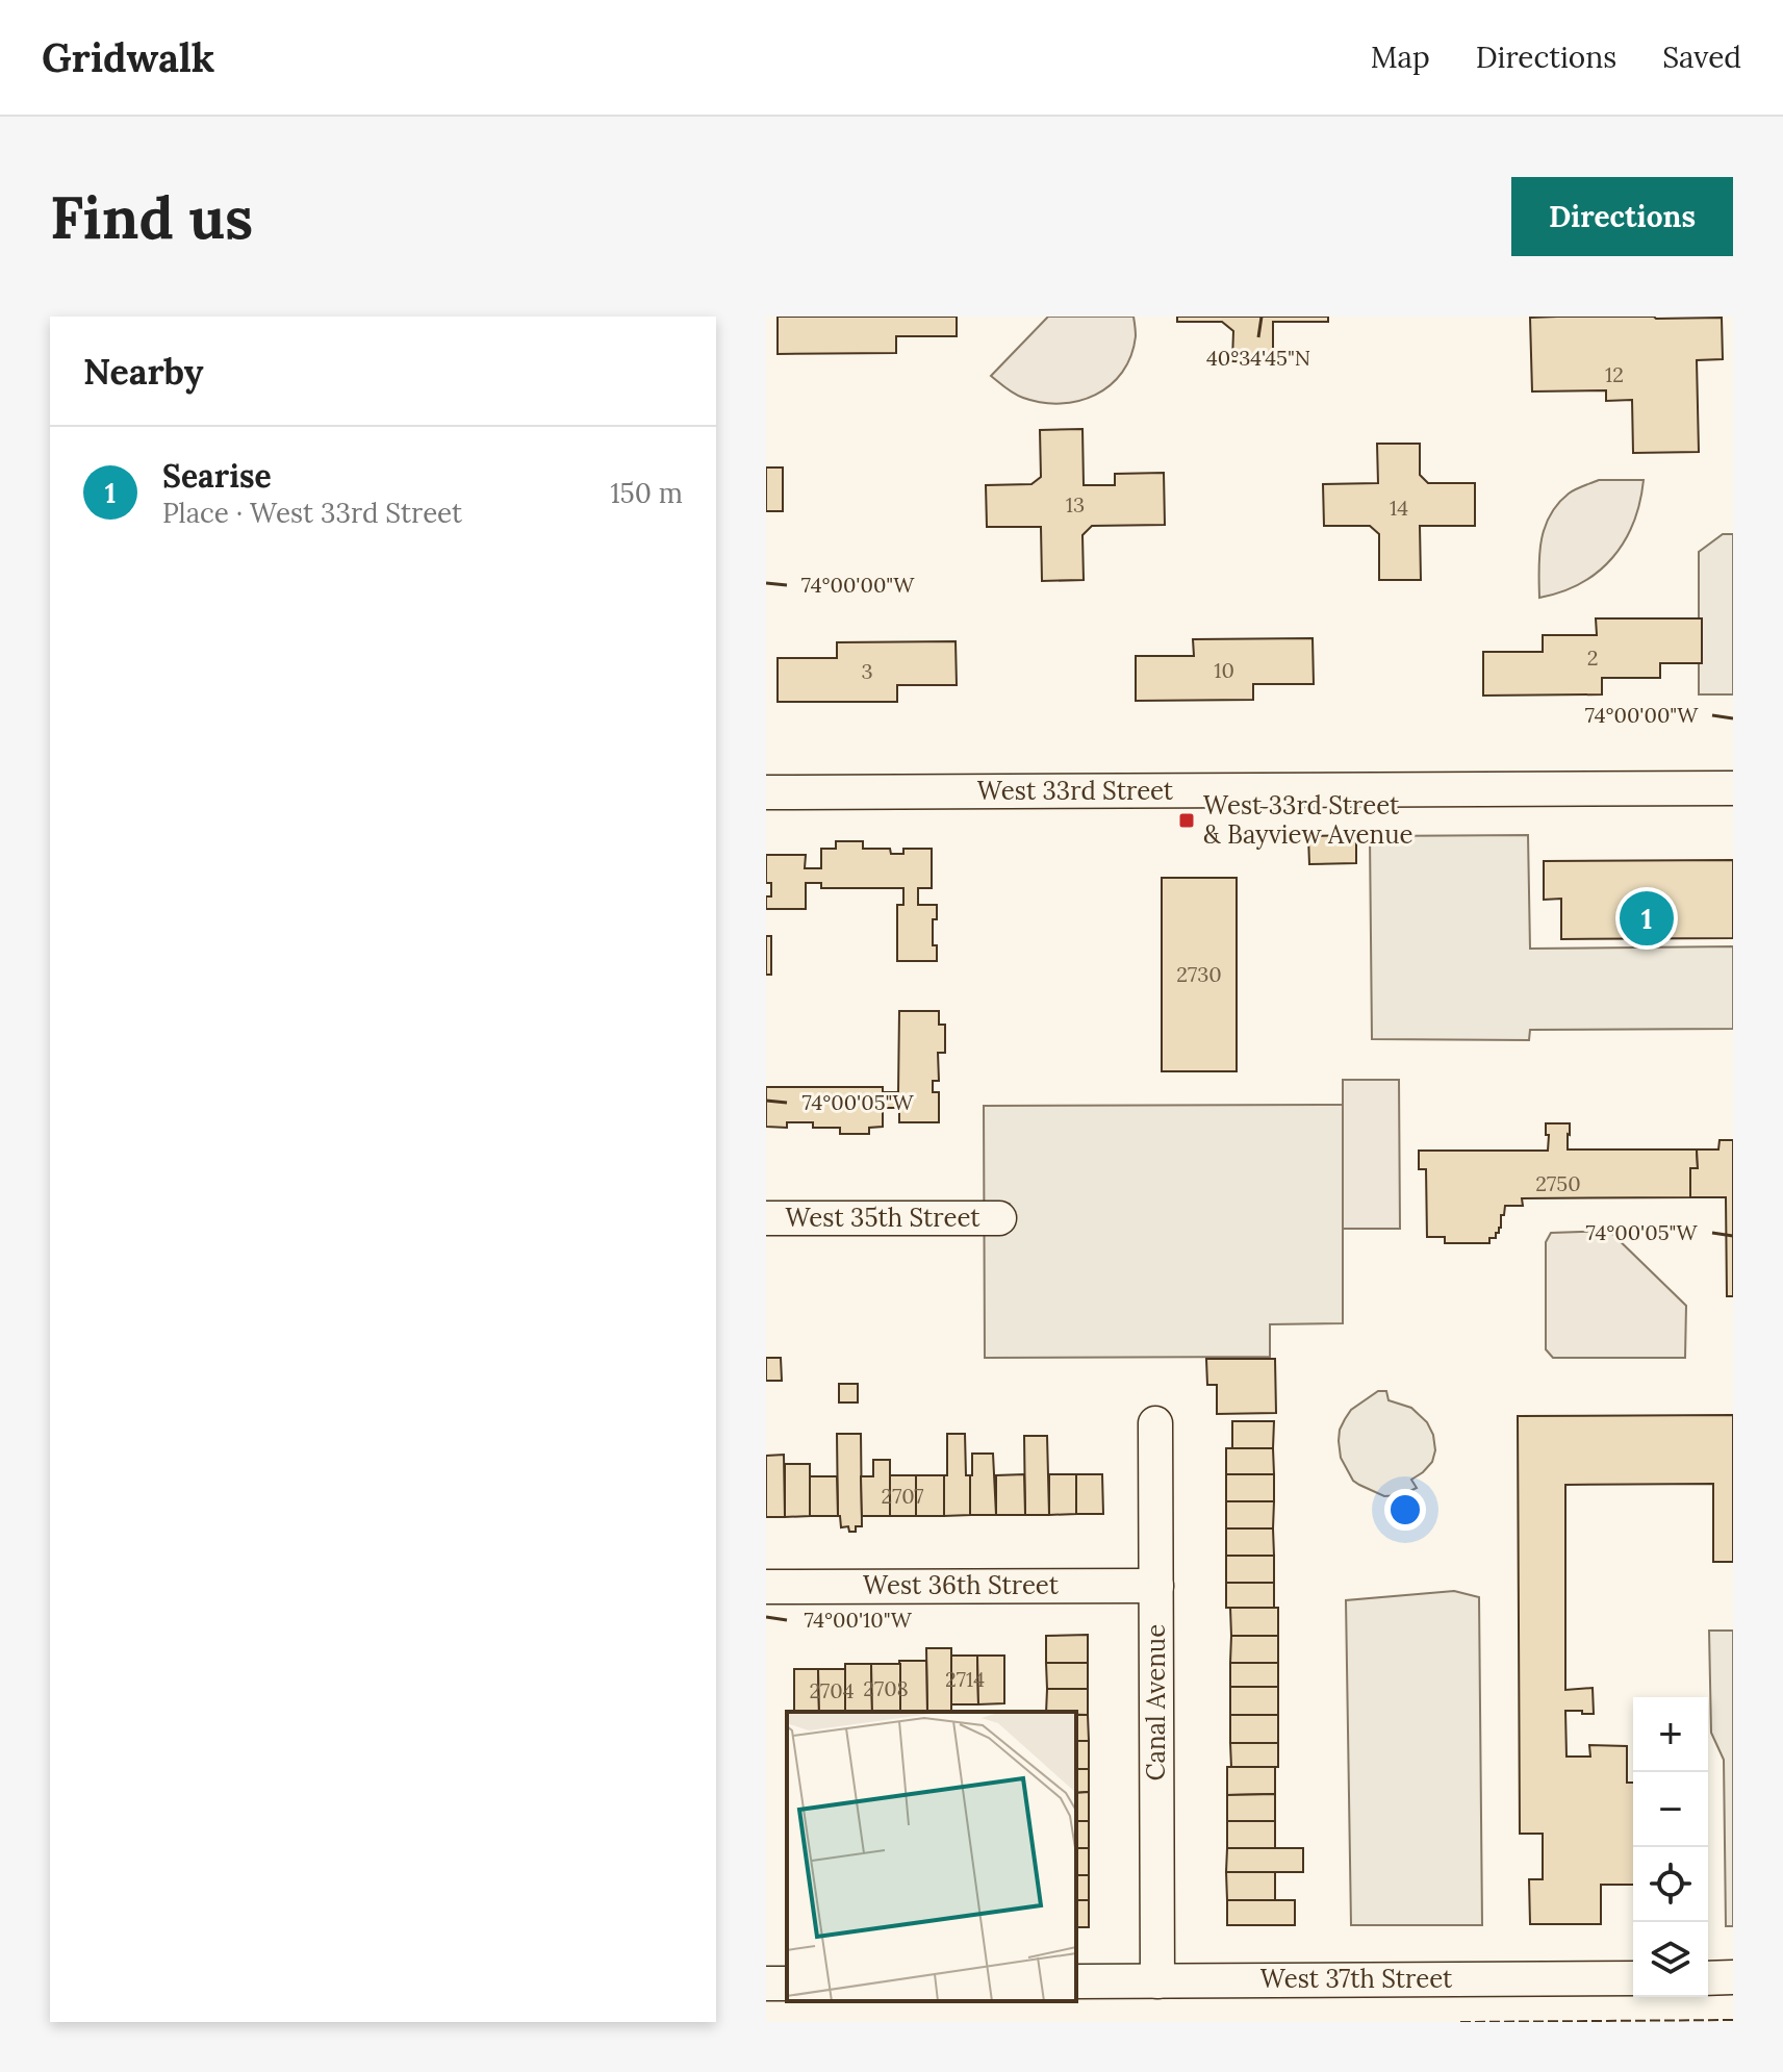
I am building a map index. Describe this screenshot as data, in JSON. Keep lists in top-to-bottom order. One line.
{"streets":{"street":["West 33rd Street","West 35th Street","West 36th Street","Canal Avenue","West 37th Street"]},"crossings":[["West 36th Street","Canal Avenue"],["Canal Avenue","West 37th Street"]],"places":{"transit":["West 33rd Street & Bayview Avenue"]},"house_numbers":["12","13","14","2","10","3","2730","2750","2707","2714","2708","2704"],"page":{"header":"Gridwalk","nav":["Map","Directions","Saved"],"buttons":"Directions","title":"Find us","heading":"Nearby","list":[{"mark":"1","name":"Searise","note":"Place · West 33rd Street","value":"150 m"}],"pins":"1","map_buttons":["+","−"]},"coordinates":["40°34'45\"N","74°00'00\"W","74°00'05\"W","74°00'10\"W"]}
